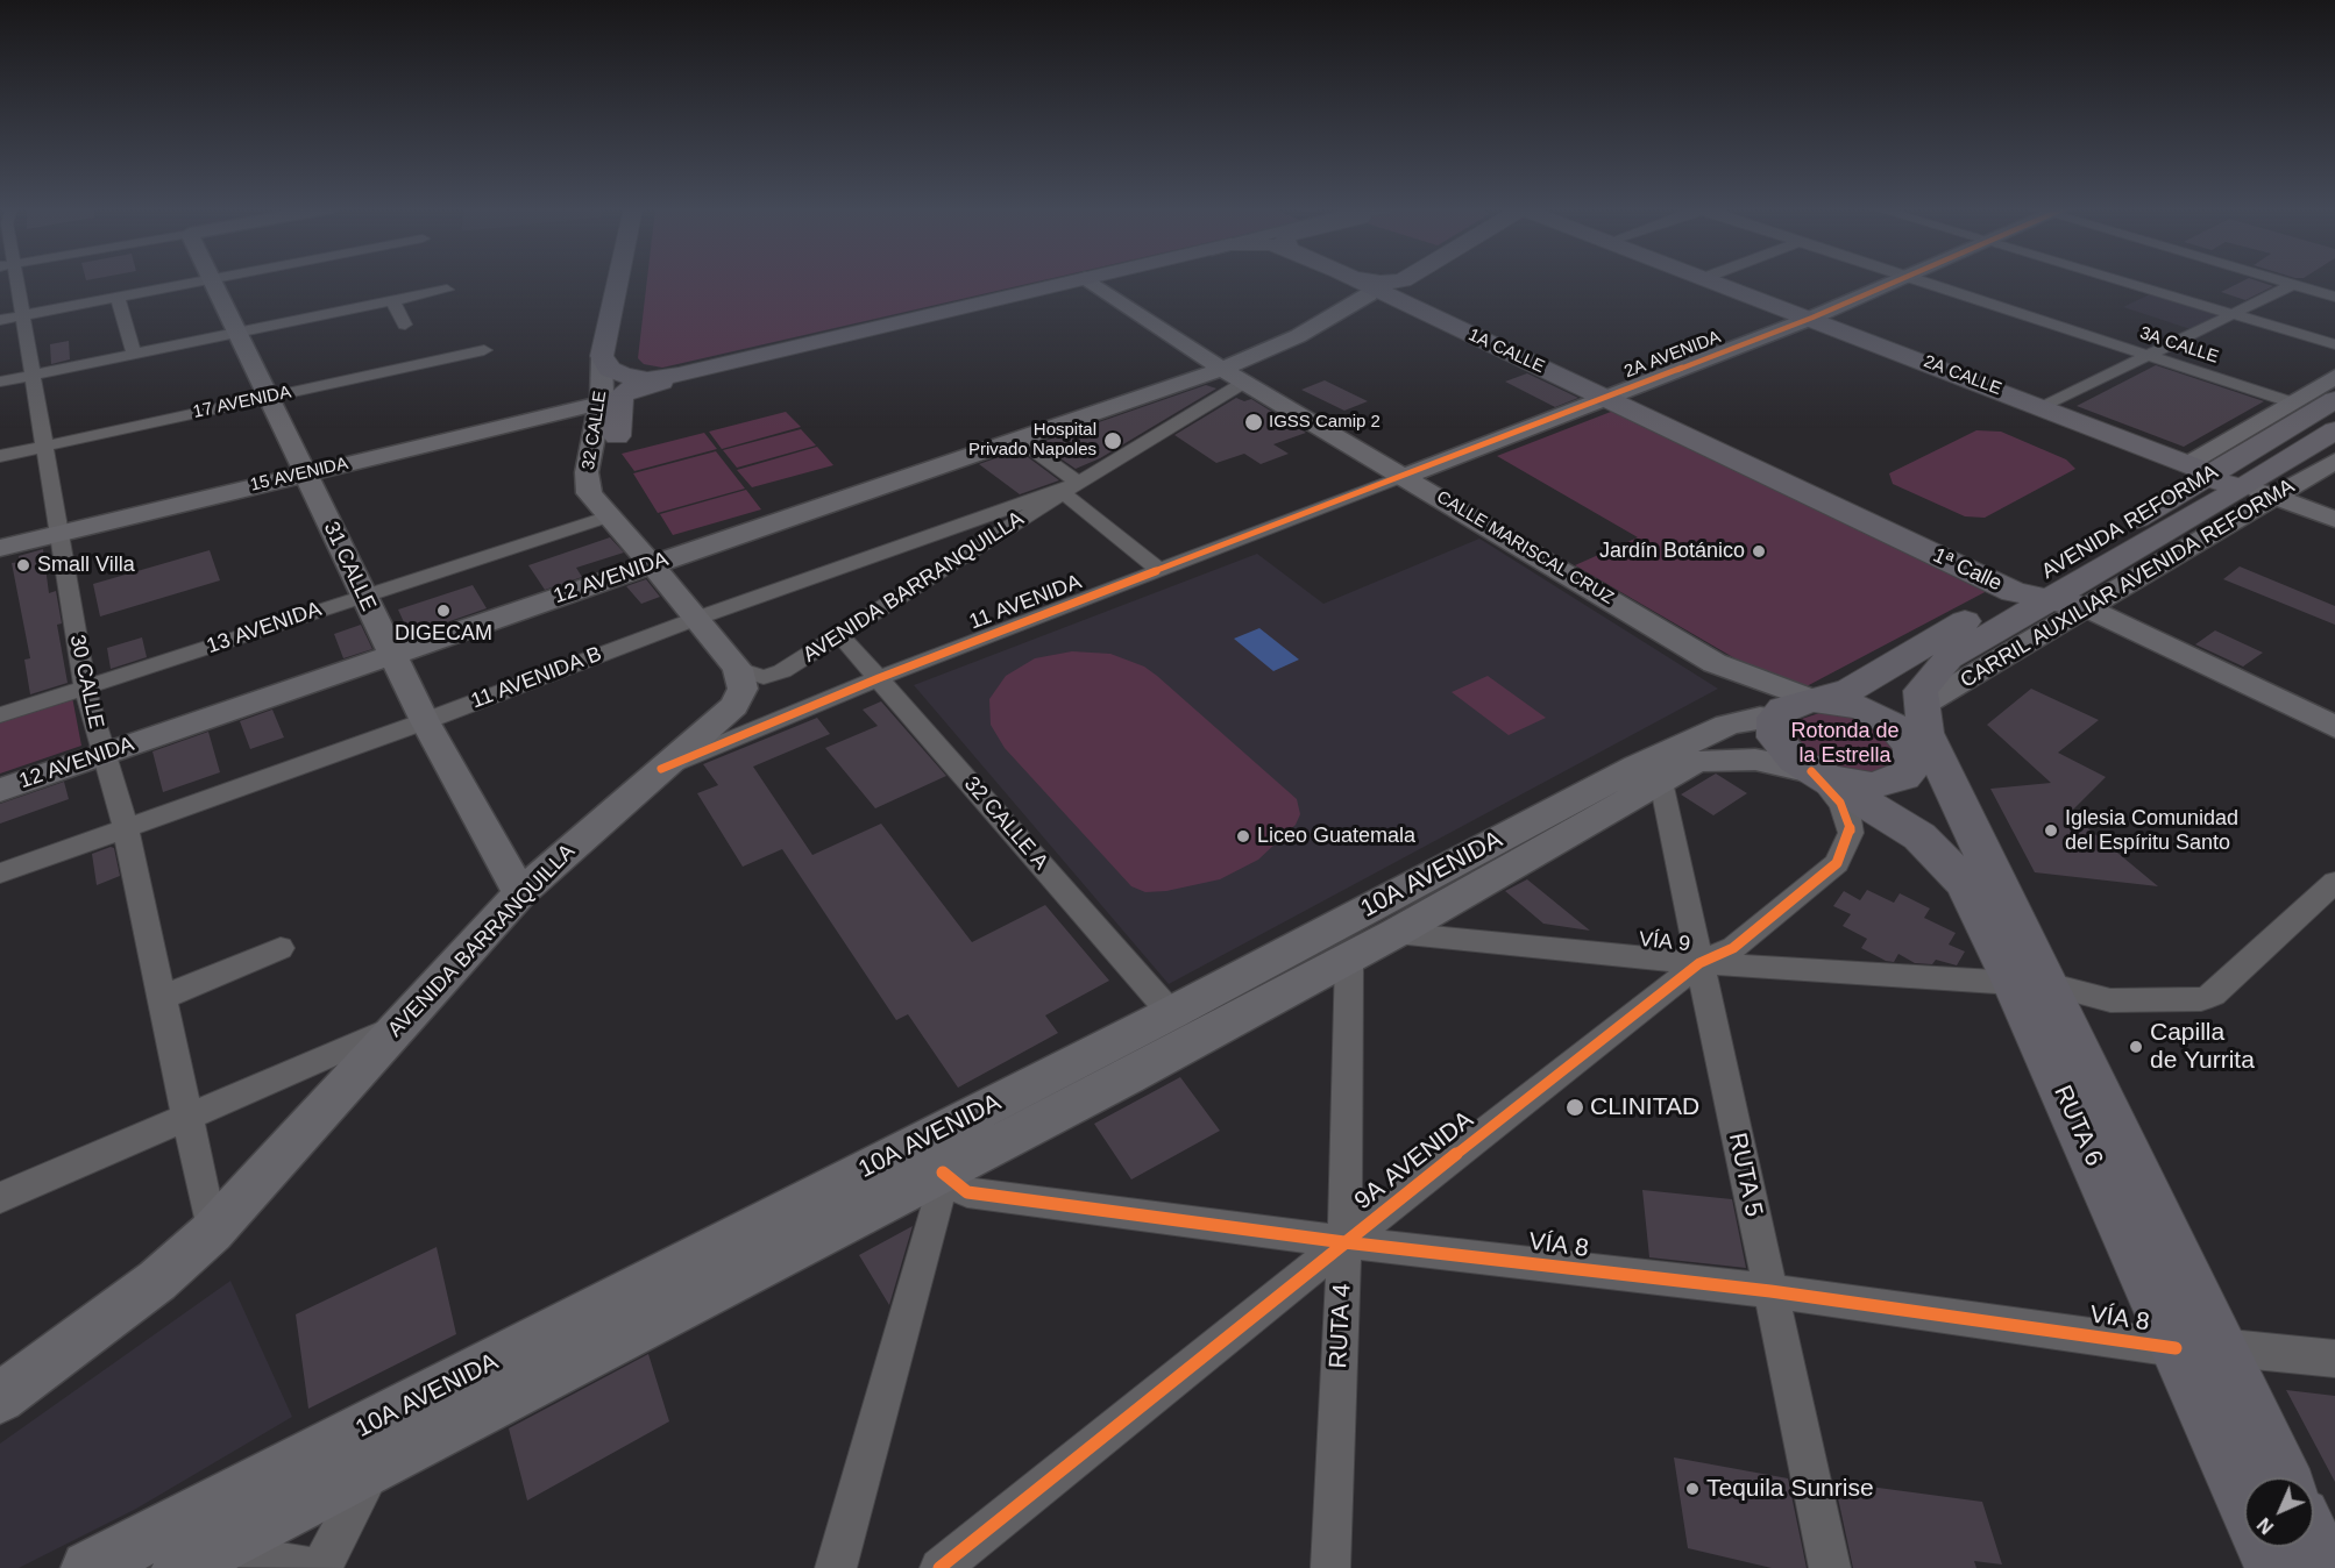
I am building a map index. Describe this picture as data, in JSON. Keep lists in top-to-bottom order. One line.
{"streets":{"main road":["1A CALLE","2A CALLE","32 CALLE","AVENIDA REFORMA","1ª Calle","RUTA 6"],"street":["3A CALLE","2A AVENIDA","17 AVENIDA","15 AVENIDA","CALLE MARISCAL CRUZ","31 CALLE","12 AVENIDA","CARRIL AUXILIAR AVENIDA REFORMA","AVENIDA BARRANQUILLA","11 AVENIDA","13 AVENIDA","11 AVENIDA B","30 CALLE","32 CALLE A","10A AVENIDA","VÍA 9","9A AVENIDA","RUTA 5","VÍA 8","RUTA 4"]},"crossings":[["3A CALLE","CARRIL AUXILIAR AVENIDA REFORMA"],["1A CALLE","2A AVENIDA"],["1A CALLE","1ª Calle"],["1A CALLE","AVENIDA BARRANQUILLA"],["2A AVENIDA","2A CALLE"],["2A AVENIDA","CALLE MARISCAL CRUZ"],["2A AVENIDA","1ª Calle"],["2A AVENIDA","11 AVENIDA"],["2A CALLE","AVENIDA REFORMA"],["2A CALLE","CARRIL AUXILIAR AVENIDA REFORMA"],["17 AVENIDA","31 CALLE"],["17 AVENIDA","30 CALLE"],["32 CALLE","15 AVENIDA"],["32 CALLE","12 AVENIDA"],["32 CALLE","AVENIDA BARRANQUILLA"],["32 CALLE","13 AVENIDA"],["32 CALLE","11 AVENIDA B"],["15 AVENIDA","31 CALLE"],["15 AVENIDA","30 CALLE"],["AVENIDA REFORMA","CALLE MARISCAL CRUZ"],["AVENIDA REFORMA","1ª Calle"],["AVENIDA REFORMA","CARRIL AUXILIAR AVENIDA REFORMA"],["AVENIDA REFORMA","RUTA 6"],["CALLE MARISCAL CRUZ","12 AVENIDA"],["CALLE MARISCAL CRUZ","AVENIDA BARRANQUILLA"],["CALLE MARISCAL CRUZ","11 AVENIDA"],["CALLE MARISCAL CRUZ","10A AVENIDA"],["31 CALLE","12 AVENIDA"],["31 CALLE","AVENIDA BARRANQUILLA"],["31 CALLE","13 AVENIDA"],["31 CALLE","11 AVENIDA B"],["1ª Calle","CARRIL AUXILIAR AVENIDA REFORMA"],["12 AVENIDA","30 CALLE"],["CARRIL AUXILIAR AVENIDA REFORMA","RUTA 6"],["AVENIDA BARRANQUILLA","11 AVENIDA"],["AVENIDA BARRANQUILLA","11 AVENIDA B"],["AVENIDA BARRANQUILLA","30 CALLE"],["AVENIDA BARRANQUILLA","32 CALLE A"],["11 AVENIDA","32 CALLE A"],["13 AVENIDA","30 CALLE"],["11 AVENIDA B","30 CALLE"],["32 CALLE A","10A AVENIDA"],["10A AVENIDA","VÍA 9"],["10A AVENIDA","RUTA 6"],["10A AVENIDA","9A AVENIDA"],["10A AVENIDA","RUTA 5"],["10A AVENIDA","VÍA 8"],["10A AVENIDA","RUTA 4"],["VÍA 9","RUTA 6"],["VÍA 9","9A AVENIDA"],["VÍA 9","RUTA 5"],["RUTA 6","9A AVENIDA"],["RUTA 6","VÍA 8"],["9A AVENIDA","RUTA 5"],["9A AVENIDA","VÍA 8"],["9A AVENIDA","RUTA 4"],["RUTA 5","VÍA 8"],["VÍA 8","RUTA 4"]],"parks":["Rotonda de la Estrella"],"places":["IGSS Camip 2","Hospital Privado Napoles","Jardín Botánico","Small Villa","DIGECAM","Iglesia Comunidad del Espíritu Santo","Liceo Guatemala","Capilla de Yurrita","CLINITAD","Tequila Sunrise"],"north":"bottom left"}
